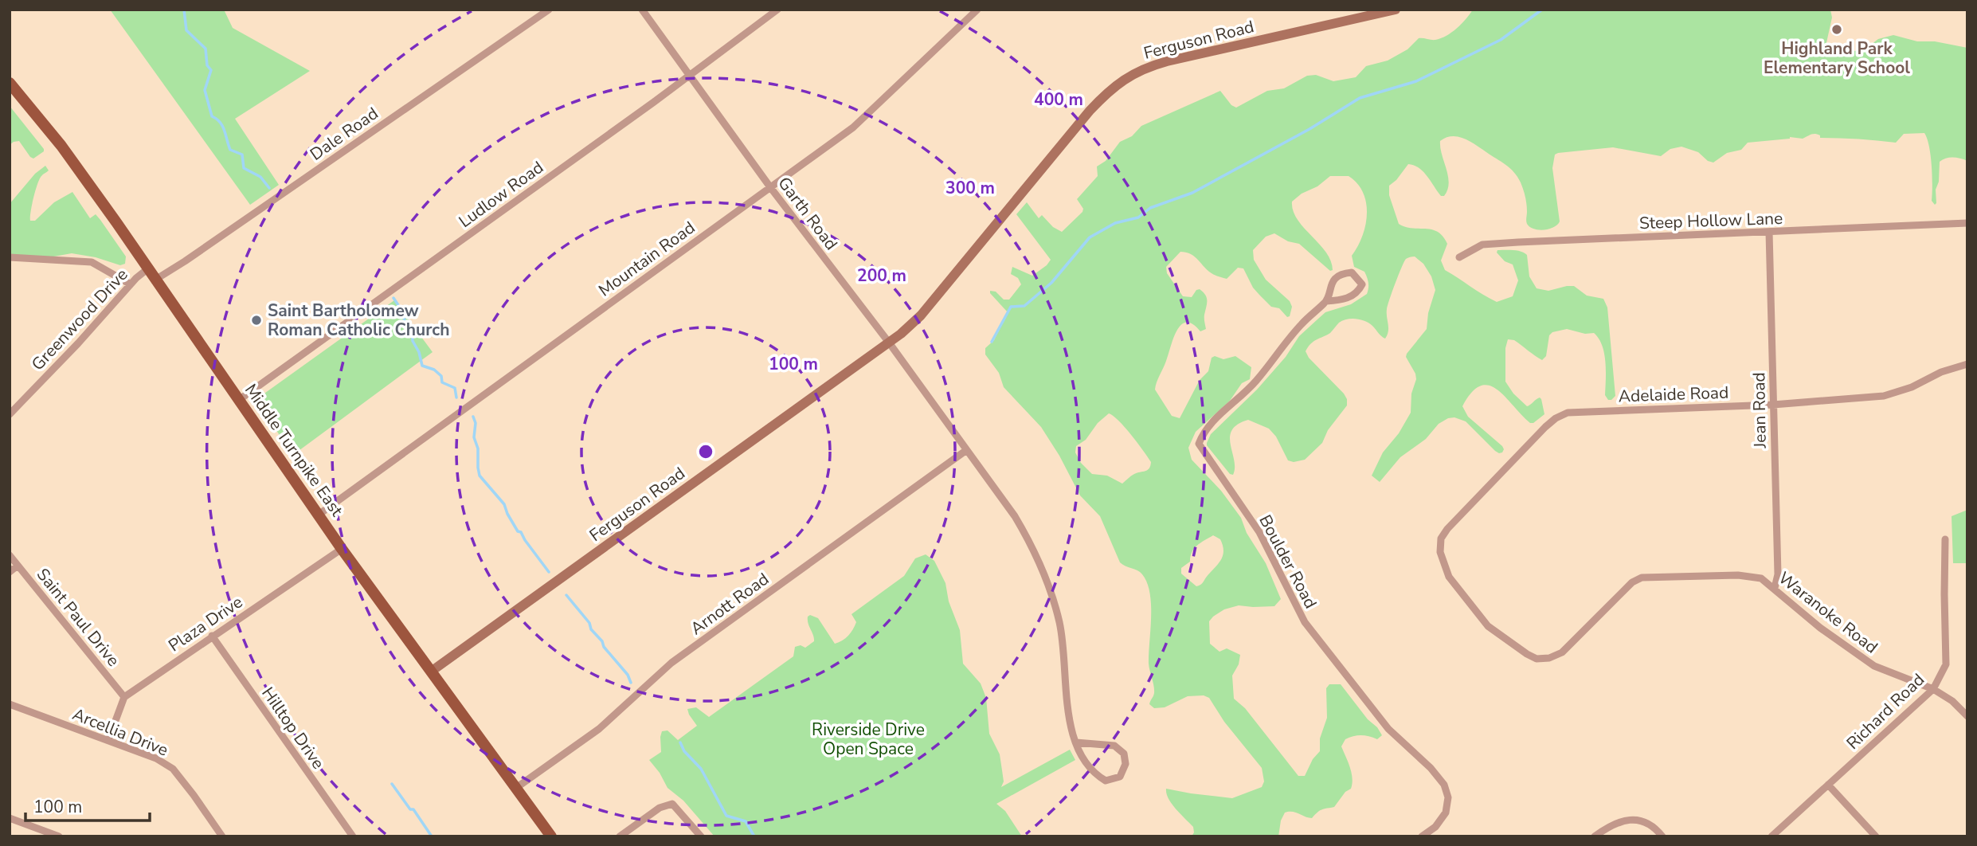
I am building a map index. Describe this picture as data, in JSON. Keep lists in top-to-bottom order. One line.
{"streets":{"main road":["Middle Turnpike East"],"street":["Ferguson Road","Dale Road","Ludlow Road","Garth Road","Steep Hollow Lane","Mountain Road","Greenwood Drive","Adelaide Road","Jean Road","Boulder Road","Arnott Road","Waranoke Road","Saint Paul Drive","Plaza Drive","Richard Road","Hilltop Drive","Arcellia Drive"]},"crossings":[["Ferguson Road","Garth Road"],["Ferguson Road","Middle Turnpike East"],["Dale Road","Middle Turnpike East"],["Ludlow Road","Garth Road"],["Ludlow Road","Middle Turnpike East"],["Garth Road","Mountain Road"],["Garth Road","Arnott Road"],["Steep Hollow Lane","Jean Road"],["Mountain Road","Middle Turnpike East"],["Greenwood Drive","Middle Turnpike East"],["Adelaide Road","Jean Road"],["Adelaide Road","Waranoke Road"],["Jean Road","Waranoke Road"],["Middle Turnpike East","Arnott Road"],["Middle Turnpike East","Plaza Drive"],["Waranoke Road","Richard Road"],["Saint Paul Drive","Plaza Drive"],["Plaza Drive","Hilltop Drive"]],"parks":["Riverside Drive Open Space"],"places":["Highland Park Elementary School","Saint Bartholomew Roman Catholic Church"],"scale_bar":"100 m","rings":["400 m","300 m","200 m","100 m"]}
